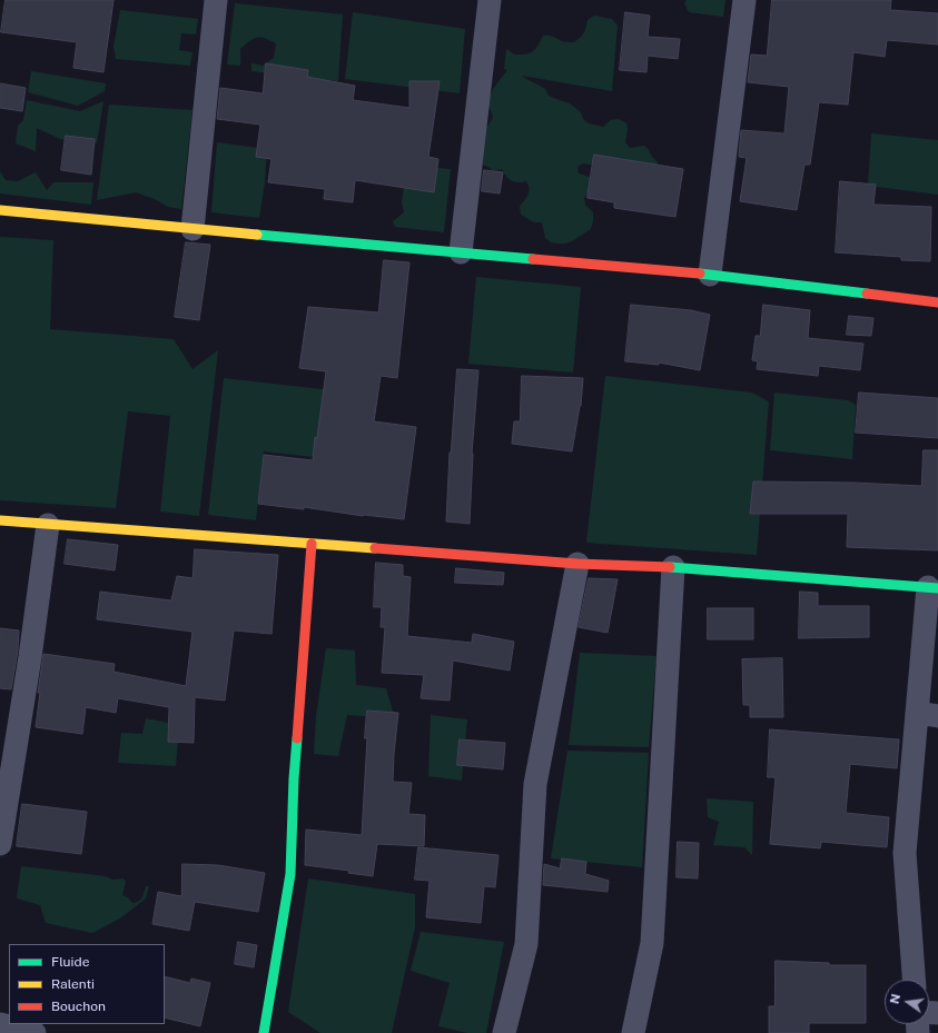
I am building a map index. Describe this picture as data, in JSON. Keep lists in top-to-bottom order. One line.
{"legend":["Fluide","Ralenti","Bouchon"],"north":"left"}
